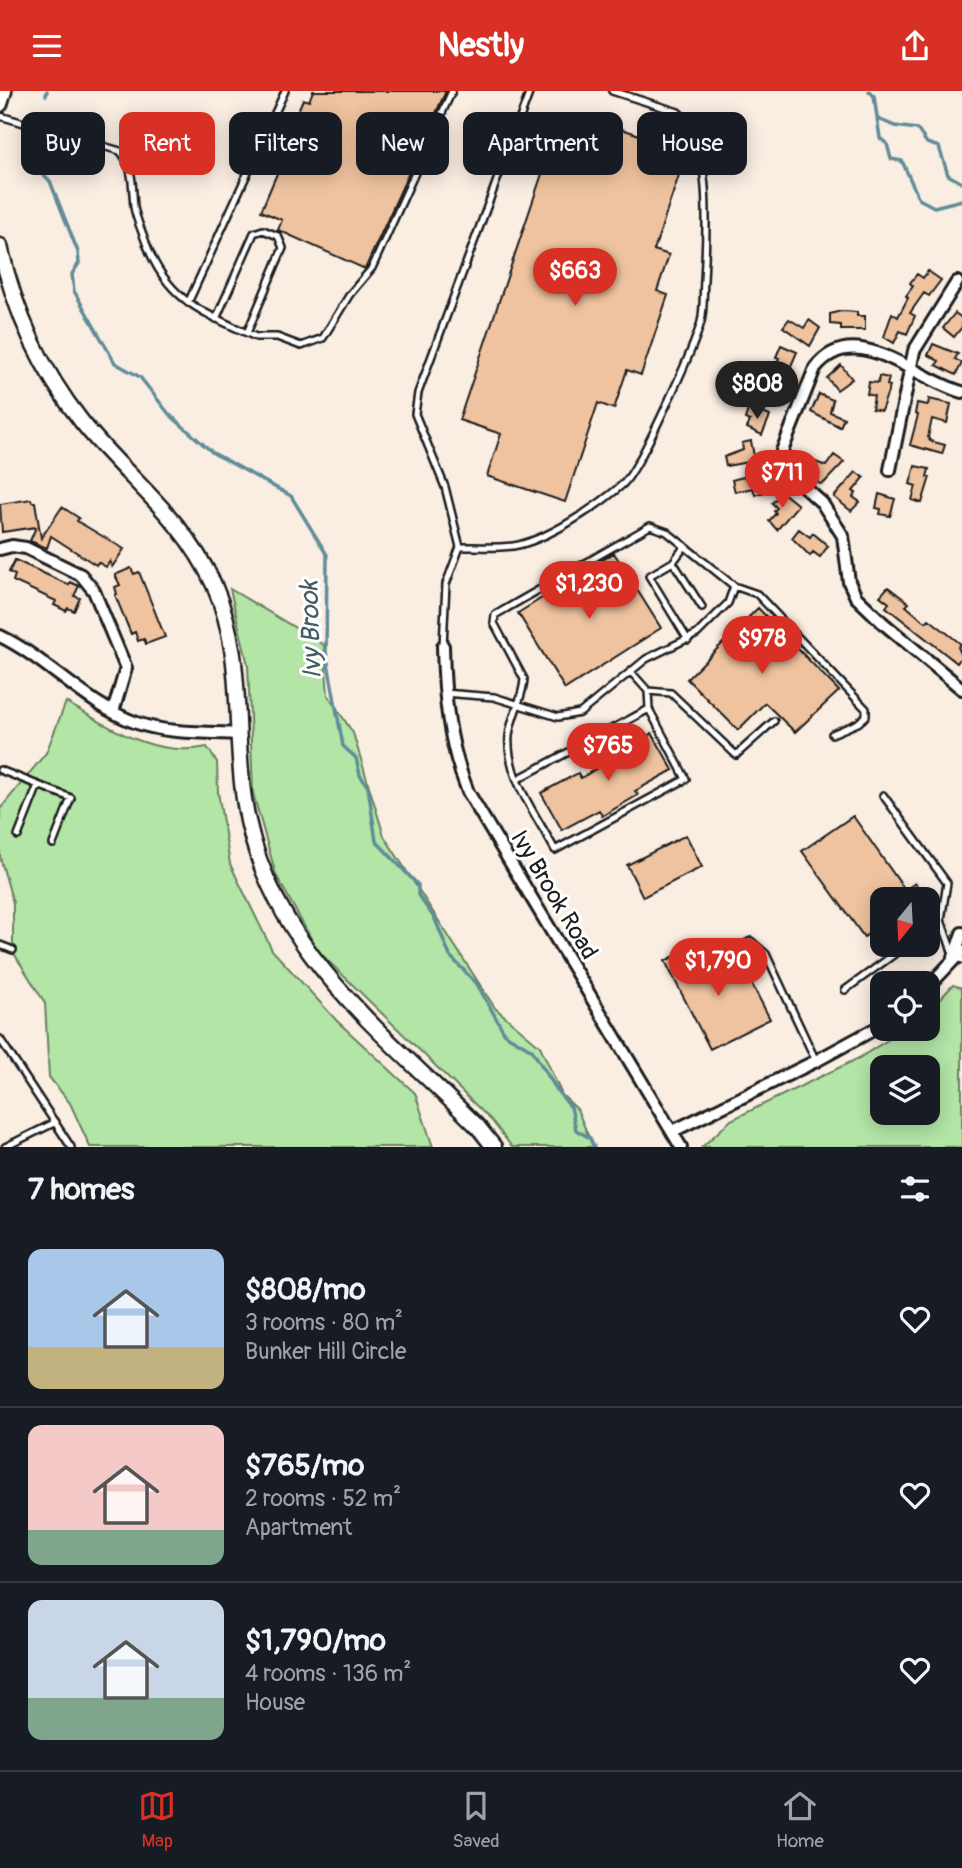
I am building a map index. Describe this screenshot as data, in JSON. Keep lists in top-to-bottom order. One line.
{"streets":{"street":["Ivy Brook Road"]},"water":["Ivy Brook"],"north":"bottom","page":{"header":"Nestly","chip":["Buy","Rent","Filters","New","Apartment","House"],"price":["$663","$808","$711","$1,230","$978","$765","$1,790"],"heading":"7 homes","list":[{"name":"$808/mo","note":"3 rooms · 80 m² · Bunker Hill Circle"},{"name":"$765/mo","note":"2 rooms · 52 m² · Apartment"},{"name":"$1,790/mo","note":"4 rooms · 136 m² · House"}],"tabs":["Map","Saved","Home"]}}
